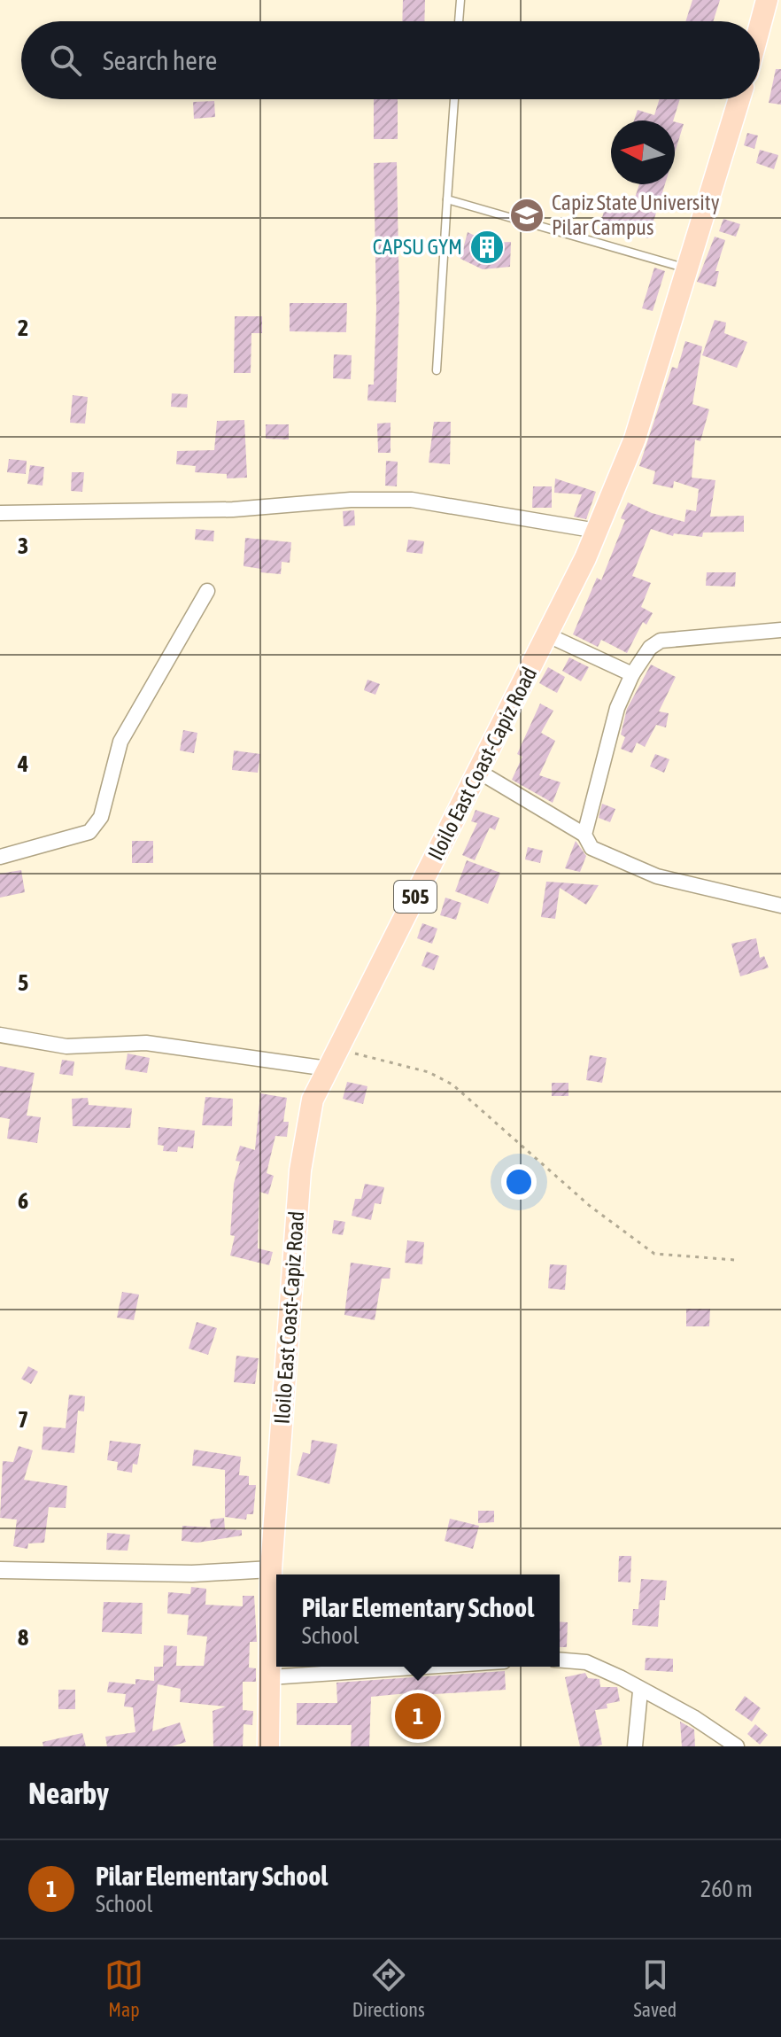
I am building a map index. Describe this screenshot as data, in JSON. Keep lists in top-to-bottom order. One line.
{"streets":{"main road":["Iloilo East Coast-Capiz Road","505"]},"places":{"school or university":["Capiz State University Pilar Campus"],"building":["CAPSU GYM"]},"north":"left","page":{"search":"Search here","popup":["Pilar Elementary School","School"],"pins":"1","heading":"Nearby","list":[{"mark":"1","name":"Pilar Elementary School","note":"School","value":"260 m"}],"nav":["Map","Directions","Saved"]},"grid":{"rows":["2","3","4","5","6","7","8"]}}
